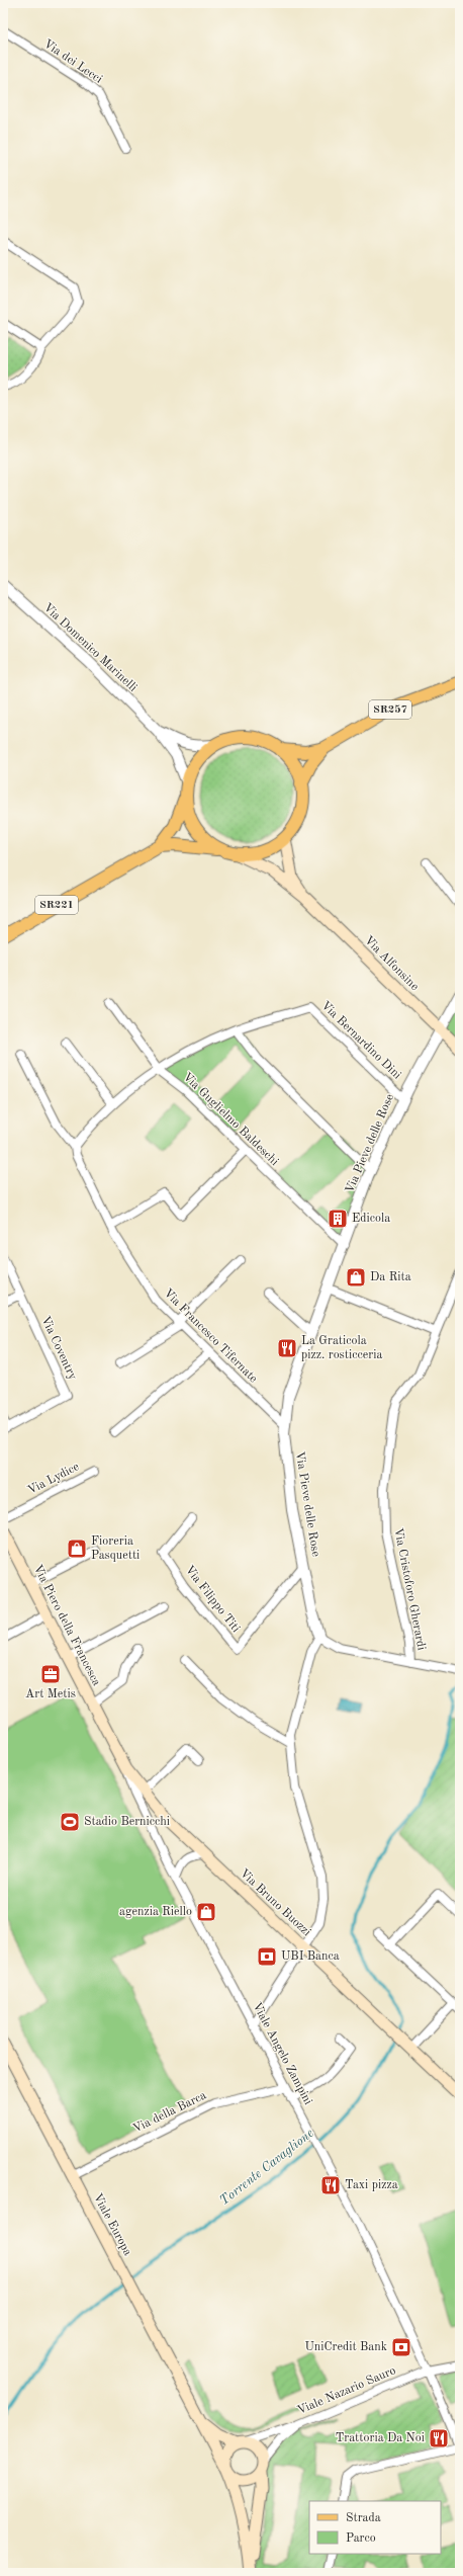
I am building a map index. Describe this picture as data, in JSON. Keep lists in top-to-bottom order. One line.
{"streets":{"main road":["SR257","SR221","Via Alfonsine","Via Piero della Francesca","Via Bruno Buozzi","Viale Europa"],"street":["Via dei Lecci","Via Domenico Marinelli","Via Bernardino Dini","Via Guglielmo Baldeschi","Via Pieve delle Rose","Via Francesco Tifernate","Via Coventry","Via Lydice","Via Cristoforo Gherardi","Via Filippo Titi","Viale Angelo Zampini","Via della Barca","Viale Nazario Sauro"]},"crossings":[["SR257","SR221"],["SR257","Via Alfonsine"],["SR221","Via Alfonsine"],["Via Alfonsine","Via Pieve delle Rose"],["Via Bernardino Dini","Via Guglielmo Baldeschi"],["Via Bernardino Dini","Via Pieve delle Rose"],["Via Bernardino Dini","Via Francesco Tifernate"],["Via Guglielmo Baldeschi","Via Pieve delle Rose"],["Via Pieve delle Rose","Via Francesco Tifernate"],["Via Pieve delle Rose","Via Filippo Titi"],["Via Piero della Francesca","Via Bruno Buozzi"],["Via Bruno Buozzi","Viale Angelo Zampini"],["Viale Angelo Zampini","Via della Barca"],["Viale Angelo Zampini","Viale Nazario Sauro"],["Via della Barca","Viale Europa"]],"water":["Torrente Cavaglione"],"places":{"building":["Edicola"],"shop":["Da Rita","Fioreria Pasquetti","agenzia Riello"],"restaurant":["La Graticola pizz. rosticceria","Taxi pizza","Trattoria Da Noi"],"office":["Art Metis"],"sports":["Stadio Bernicchi"],"bank":["UBI Banca","UniCredit Bank"]},"legend":["Strada","Parco"]}
